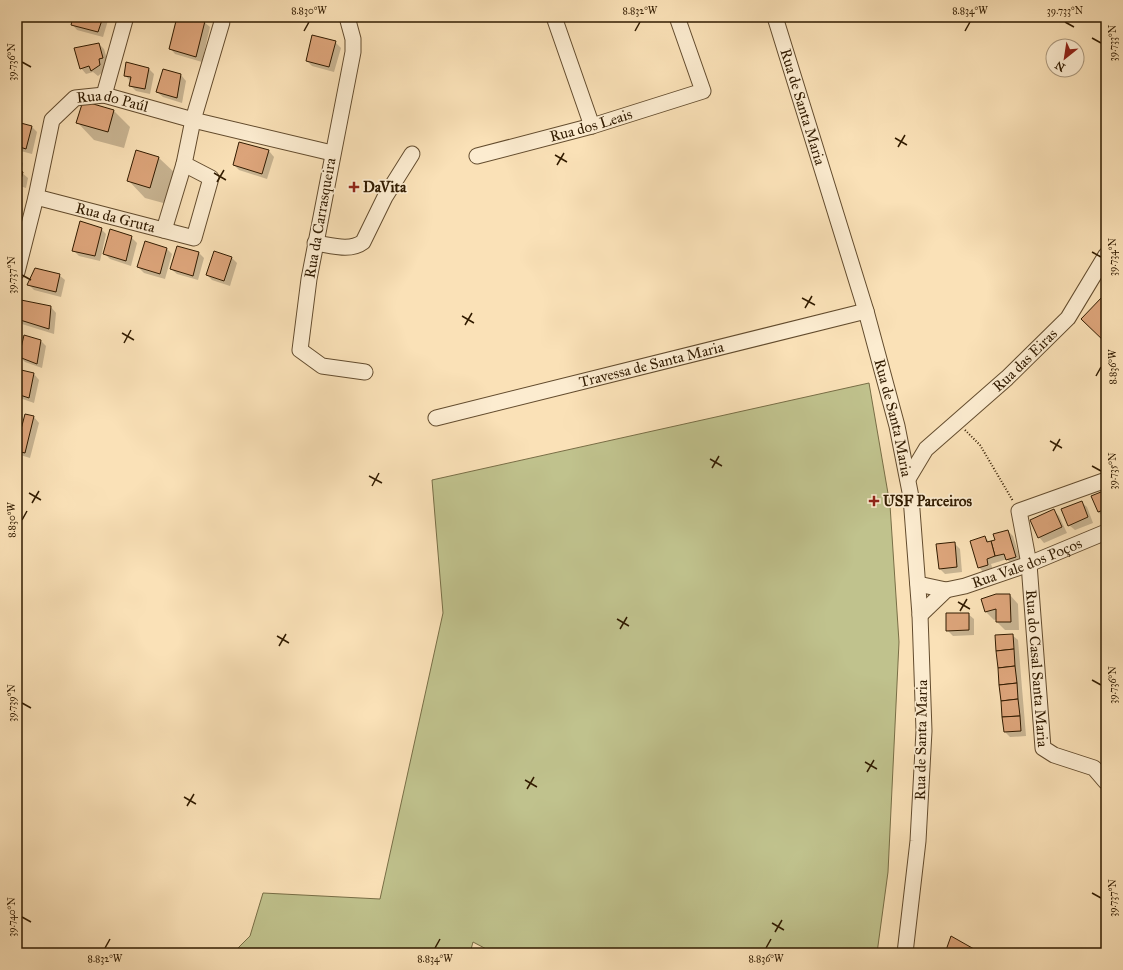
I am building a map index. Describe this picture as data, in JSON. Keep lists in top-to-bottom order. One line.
{"streets":{"street":["Rua do Paúl","Rua de Santa Maria","Rua dos Leais","Rua da Gruta","Rua da Carrasqueira","Rua das Eiras","Travessa de Santa Maria","Rua Vale dos Poços","Rua do Casal Santa Maria"]},"crossings":[["Rua do Paúl","Rua da Gruta"],["Rua do Paúl","Rua da Carrasqueira"],["Rua de Santa Maria","Rua das Eiras"],["Rua de Santa Maria","Travessa de Santa Maria"],["Rua de Santa Maria","Rua Vale dos Poços"],["Rua Vale dos Poços","Rua do Casal Santa Maria"]],"places":{"health":["DaVita","USF Parceiros"]},"north":"bottom left","coordinates":["8.830°W","8.832°W","8.834°W","39.733°N","39.736°N","39.734°N","39.737°N","8.836°W","39.735°N","39.739°N","39.740°N"]}
